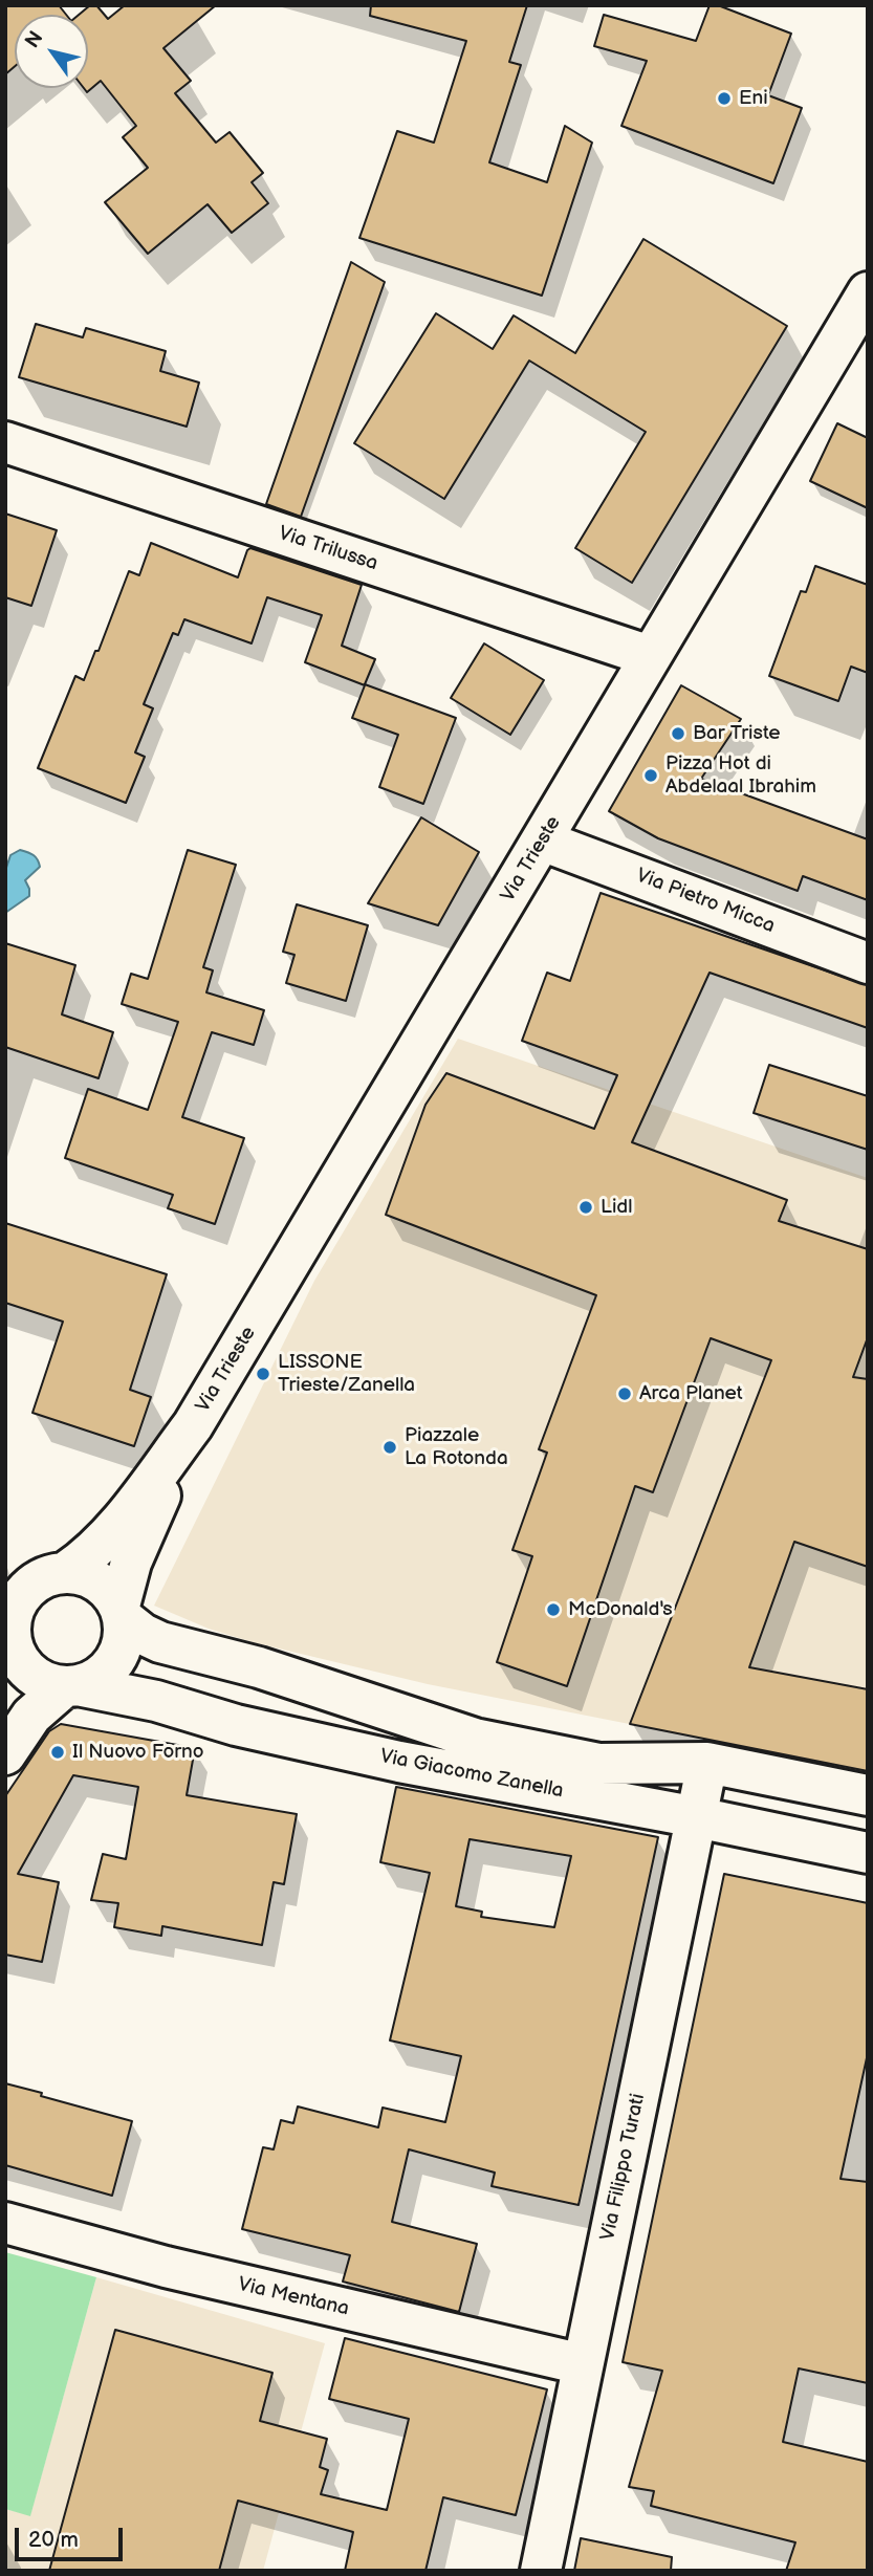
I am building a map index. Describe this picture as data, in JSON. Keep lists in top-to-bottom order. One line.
{"streets":{"street":["Via Trilussa","Via Trieste","Via Pietro Micca","Via Giacomo Zanella","Via Filippo Turati","Via Mentana"]},"crossings":[["Via Trilussa","Via Trieste"],["Via Trieste","Via Pietro Micca"],["Via Trieste","Via Giacomo Zanella"],["Via Giacomo Zanella","Via Filippo Turati"],["Via Filippo Turati","Via Mentana"]],"places":["Eni","Bar Triste","Pizza Hot di Abdelaal Ibrahim","Lidl","LISSONE Trieste/Zanella","Arca Planet","Piazzale La Rotonda","McDonald's","Il Nuovo Forno"],"scale_bar":"20 m","north":"top left"}
